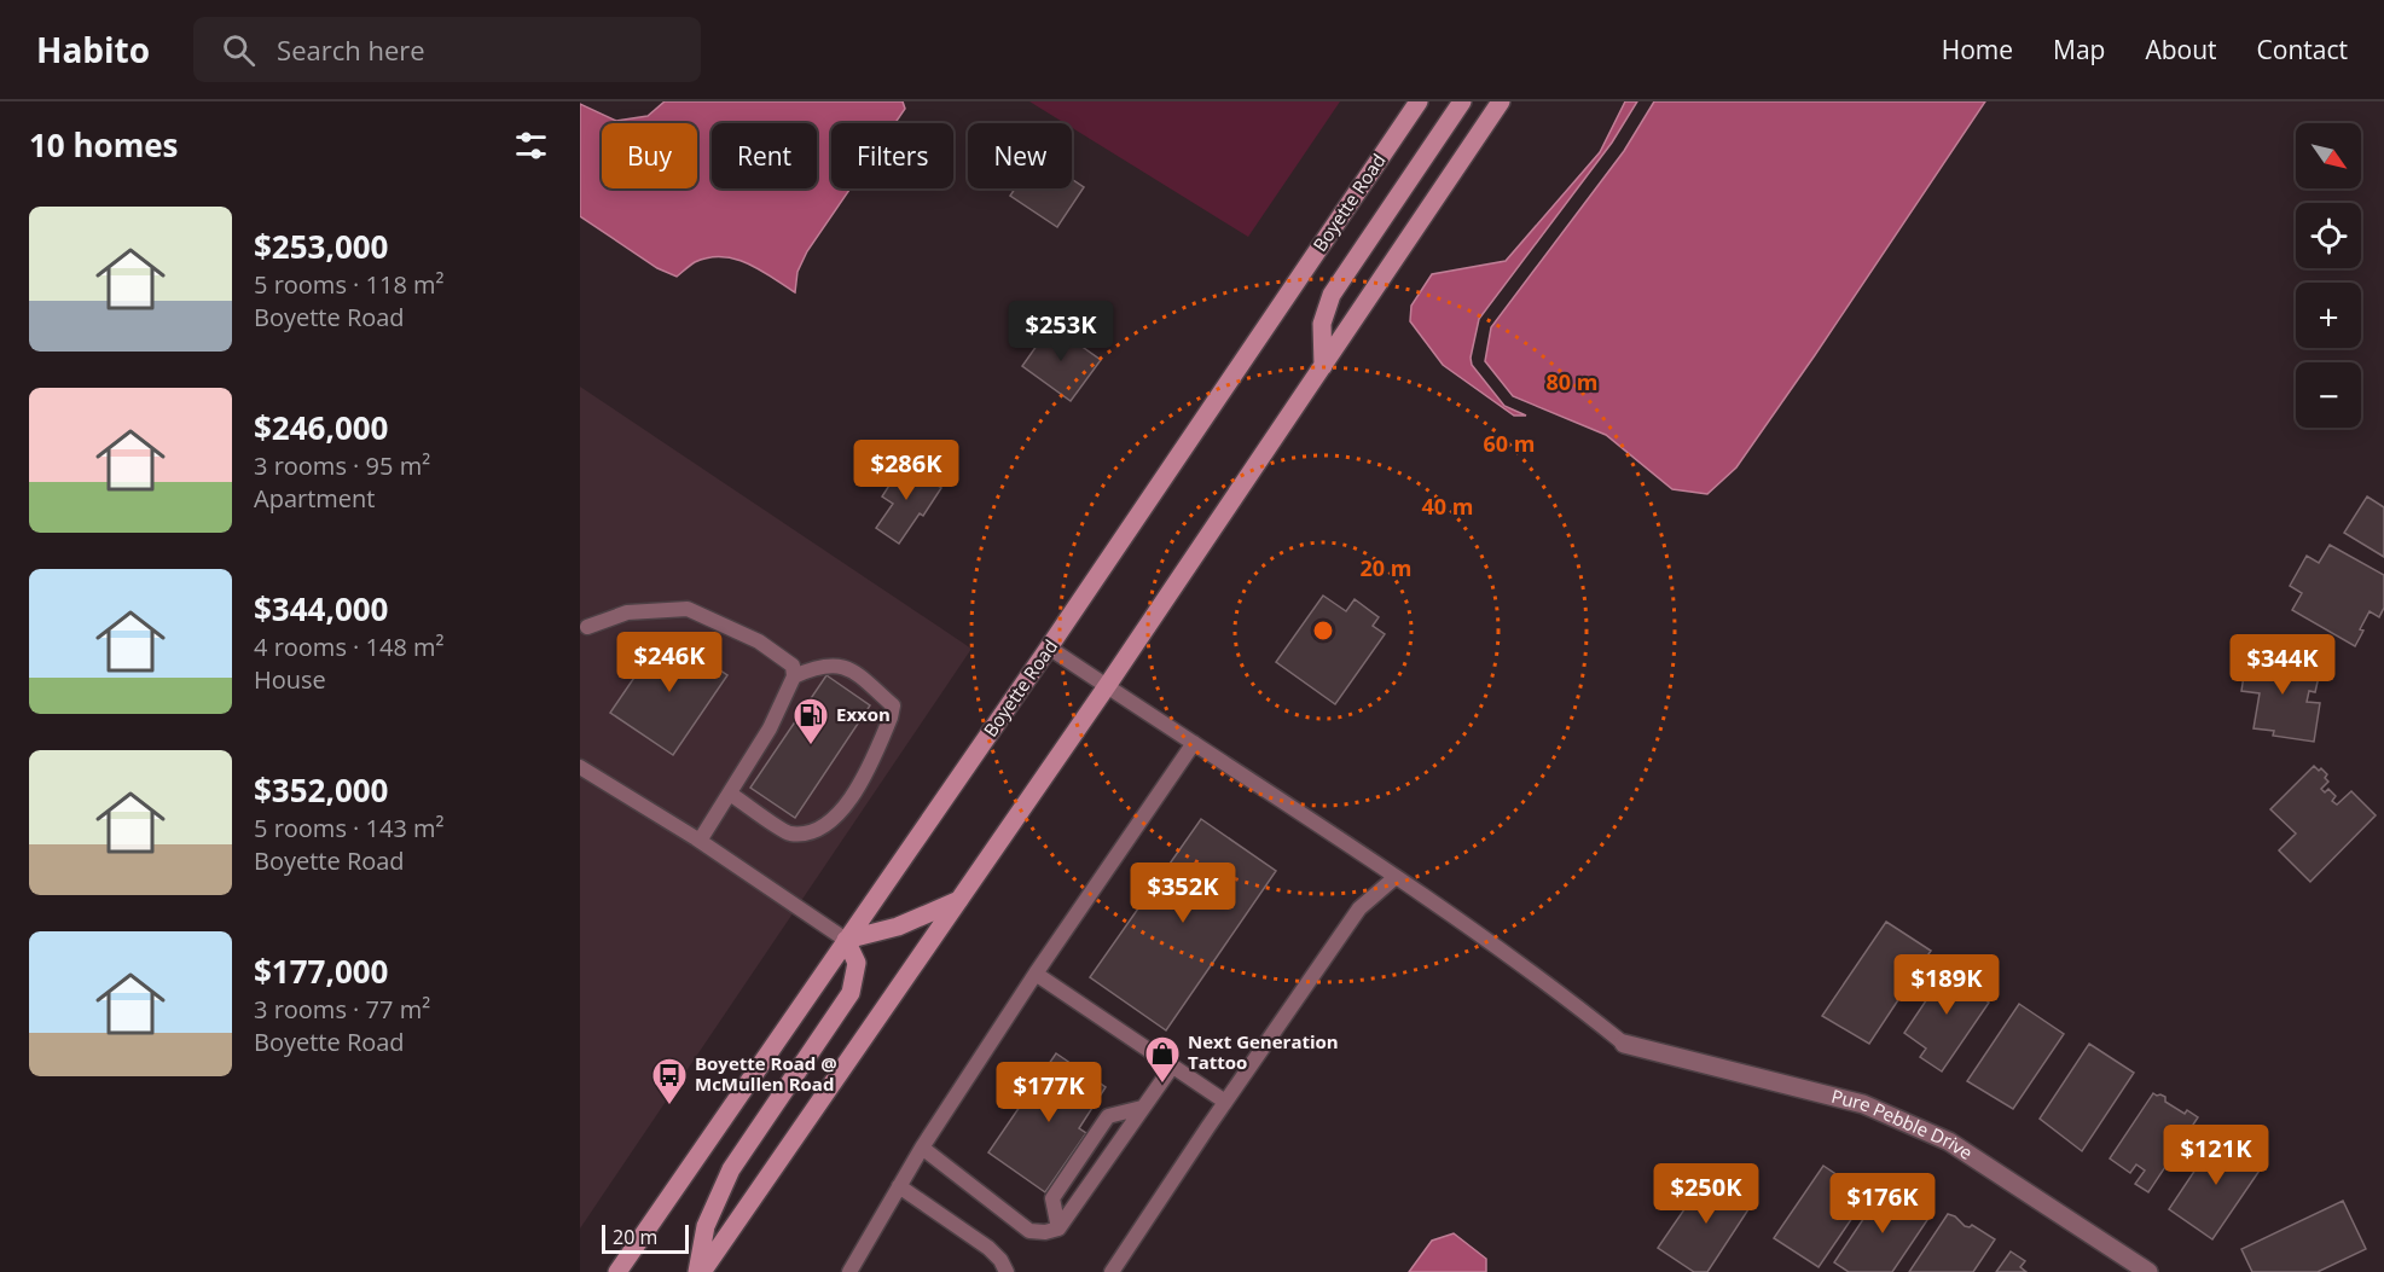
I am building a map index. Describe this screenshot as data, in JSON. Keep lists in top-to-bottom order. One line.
{"streets":{"main road":["Boyette Road"],"street":["Pure Pebble Drive"]},"places":{"fuel station":["Exxon"],"shop":["Next Generation Tattoo"],"bus stop":["Boyette Road @ McMullen Road"]},"scale_bar":"20 m","north":"bottom right","page":{"header":"Habito","search":"Search here","nav":["Home","Map","About","Contact"],"heading":"10 homes","map_buttons":["+","−"],"chip":["Buy","Rent","Filters","New"],"list":[{"name":"$253,000","note":"5 rooms · 118 m² · Boyette Road"},{"name":"$246,000","note":"3 rooms · 95 m² · Apartment"},{"name":"$344,000","note":"4 rooms · 148 m² · House"},{"name":"$352,000","note":"5 rooms · 143 m² · Boyette Road"},{"name":"$177,000","note":"3 rooms · 77 m² · Boyette Road"}],"price":["$253K","$286K","$246K","$344K","$352K","$189K","$177K","$121K","$250K","$176K"],"scale":"20 m"},"rings":["80 m","60 m","40 m","20 m"]}
